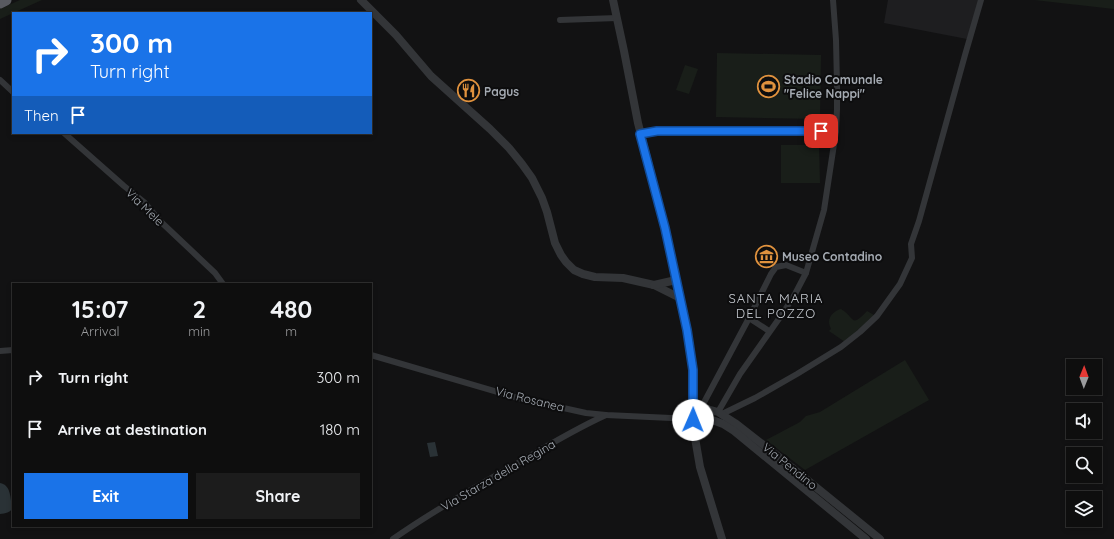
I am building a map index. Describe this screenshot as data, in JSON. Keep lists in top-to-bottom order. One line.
{"streets":{"street":["Via Mele","Via Rosanea","Via Pendino","Via Starza della Regina"]},"crossings":[["Via Rosanea","Via Pendino"],["Via Rosanea","Via Starza della Regina"]],"districts":["SANTA MARIA DEL POZZO"],"places":{"sports":["Stadio Comunale \"Felice Nappi\""],"restaurant":["Pagus"],"museum":["Museo Contadino"]},"north":"top","page":{"turn":["300 m","Turn right"],"then":"Then","eta":["15:07","Arrival","2","min","480","m"],"list":[{"name":"Turn right","value":"300 m"},{"name":"Arrive at destination","value":"180 m"}],"buttons":["Exit","Share"]}}
